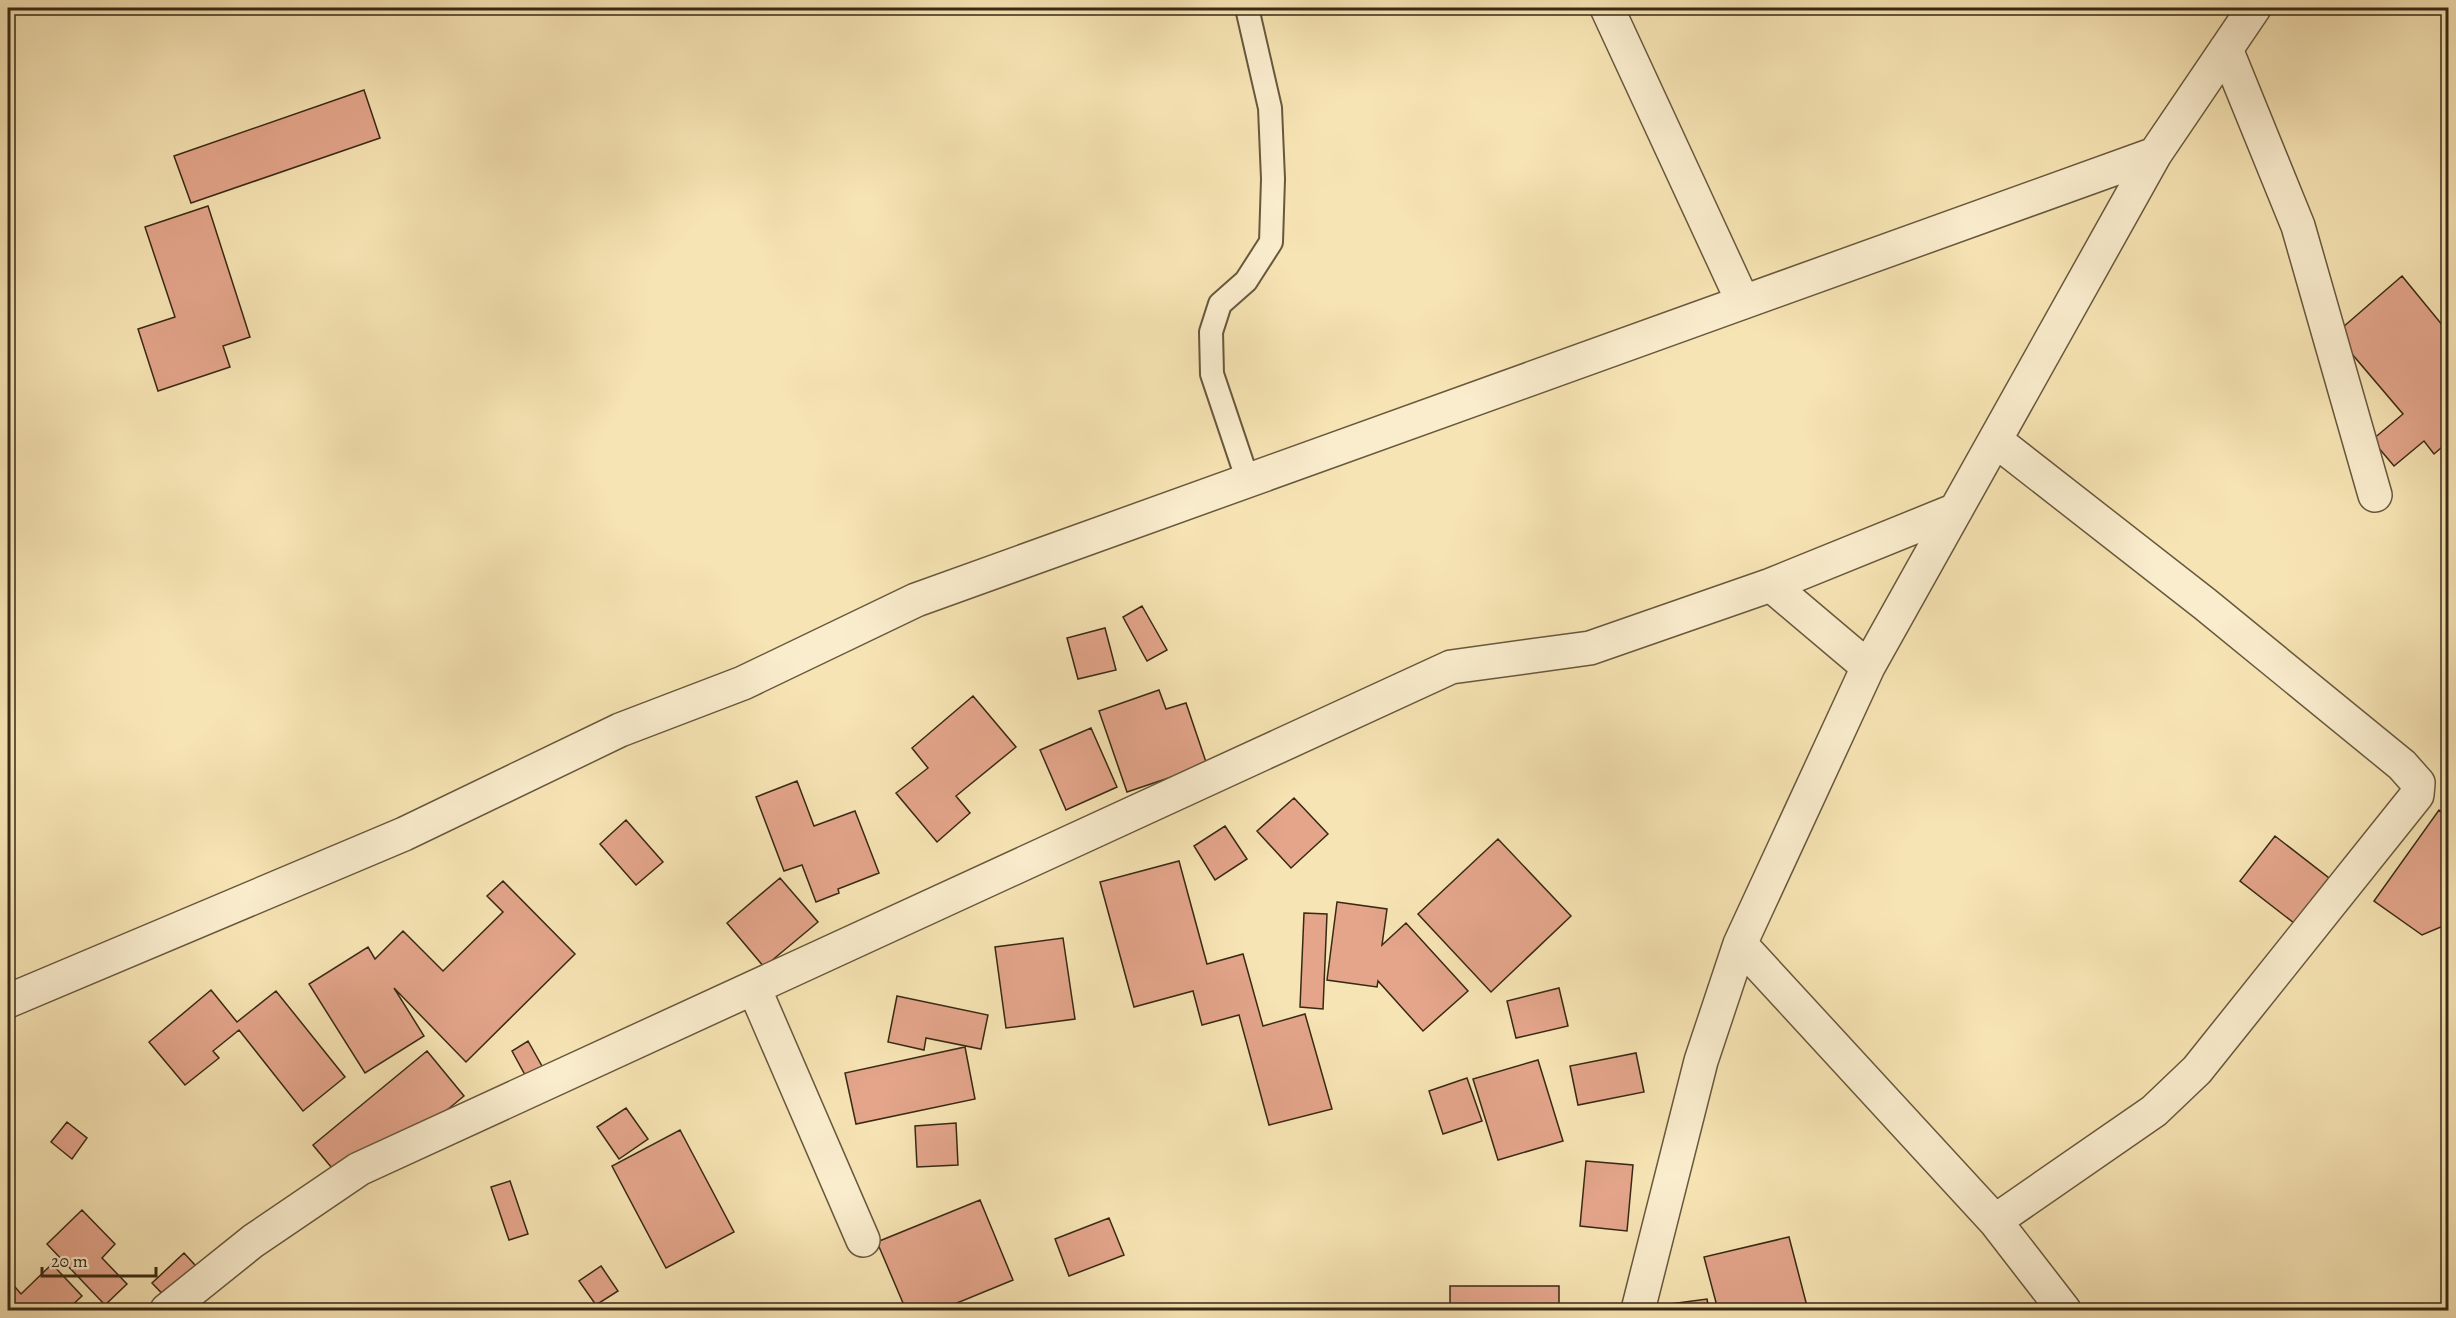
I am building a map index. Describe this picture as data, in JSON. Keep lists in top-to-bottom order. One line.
{"scale_bar":"20 m"}
